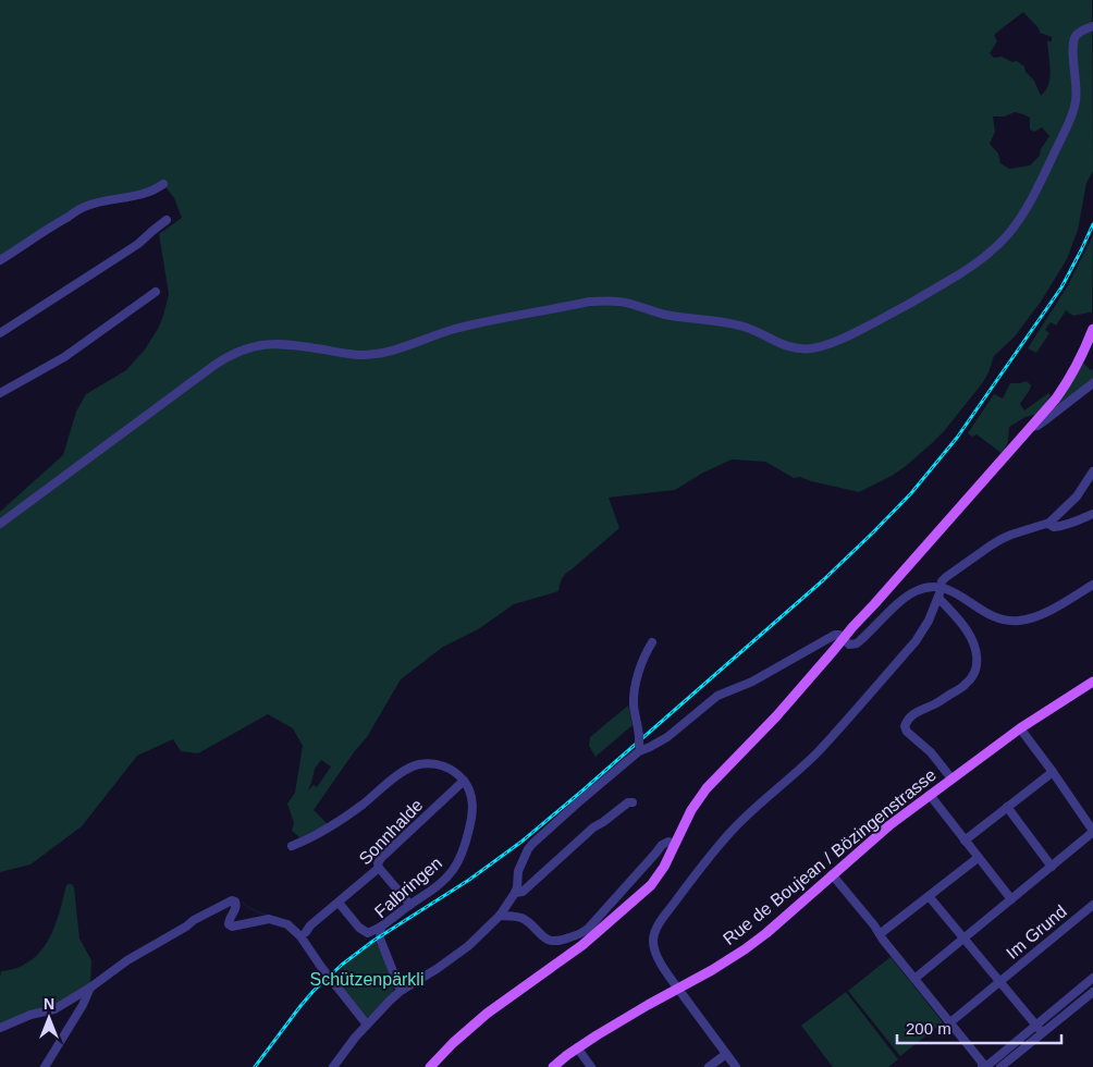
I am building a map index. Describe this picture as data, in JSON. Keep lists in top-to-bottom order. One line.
{"streets":{"main road":["Rue de Boujean / Bözingenstrasse"],"street":["Sonnhalde","Falbringen","Im Grund"]},"crossings":[["Sonnhalde","Falbringen"]],"parks":["Schützenpärkli"],"scale_bar":"200 m","north":"top"}
